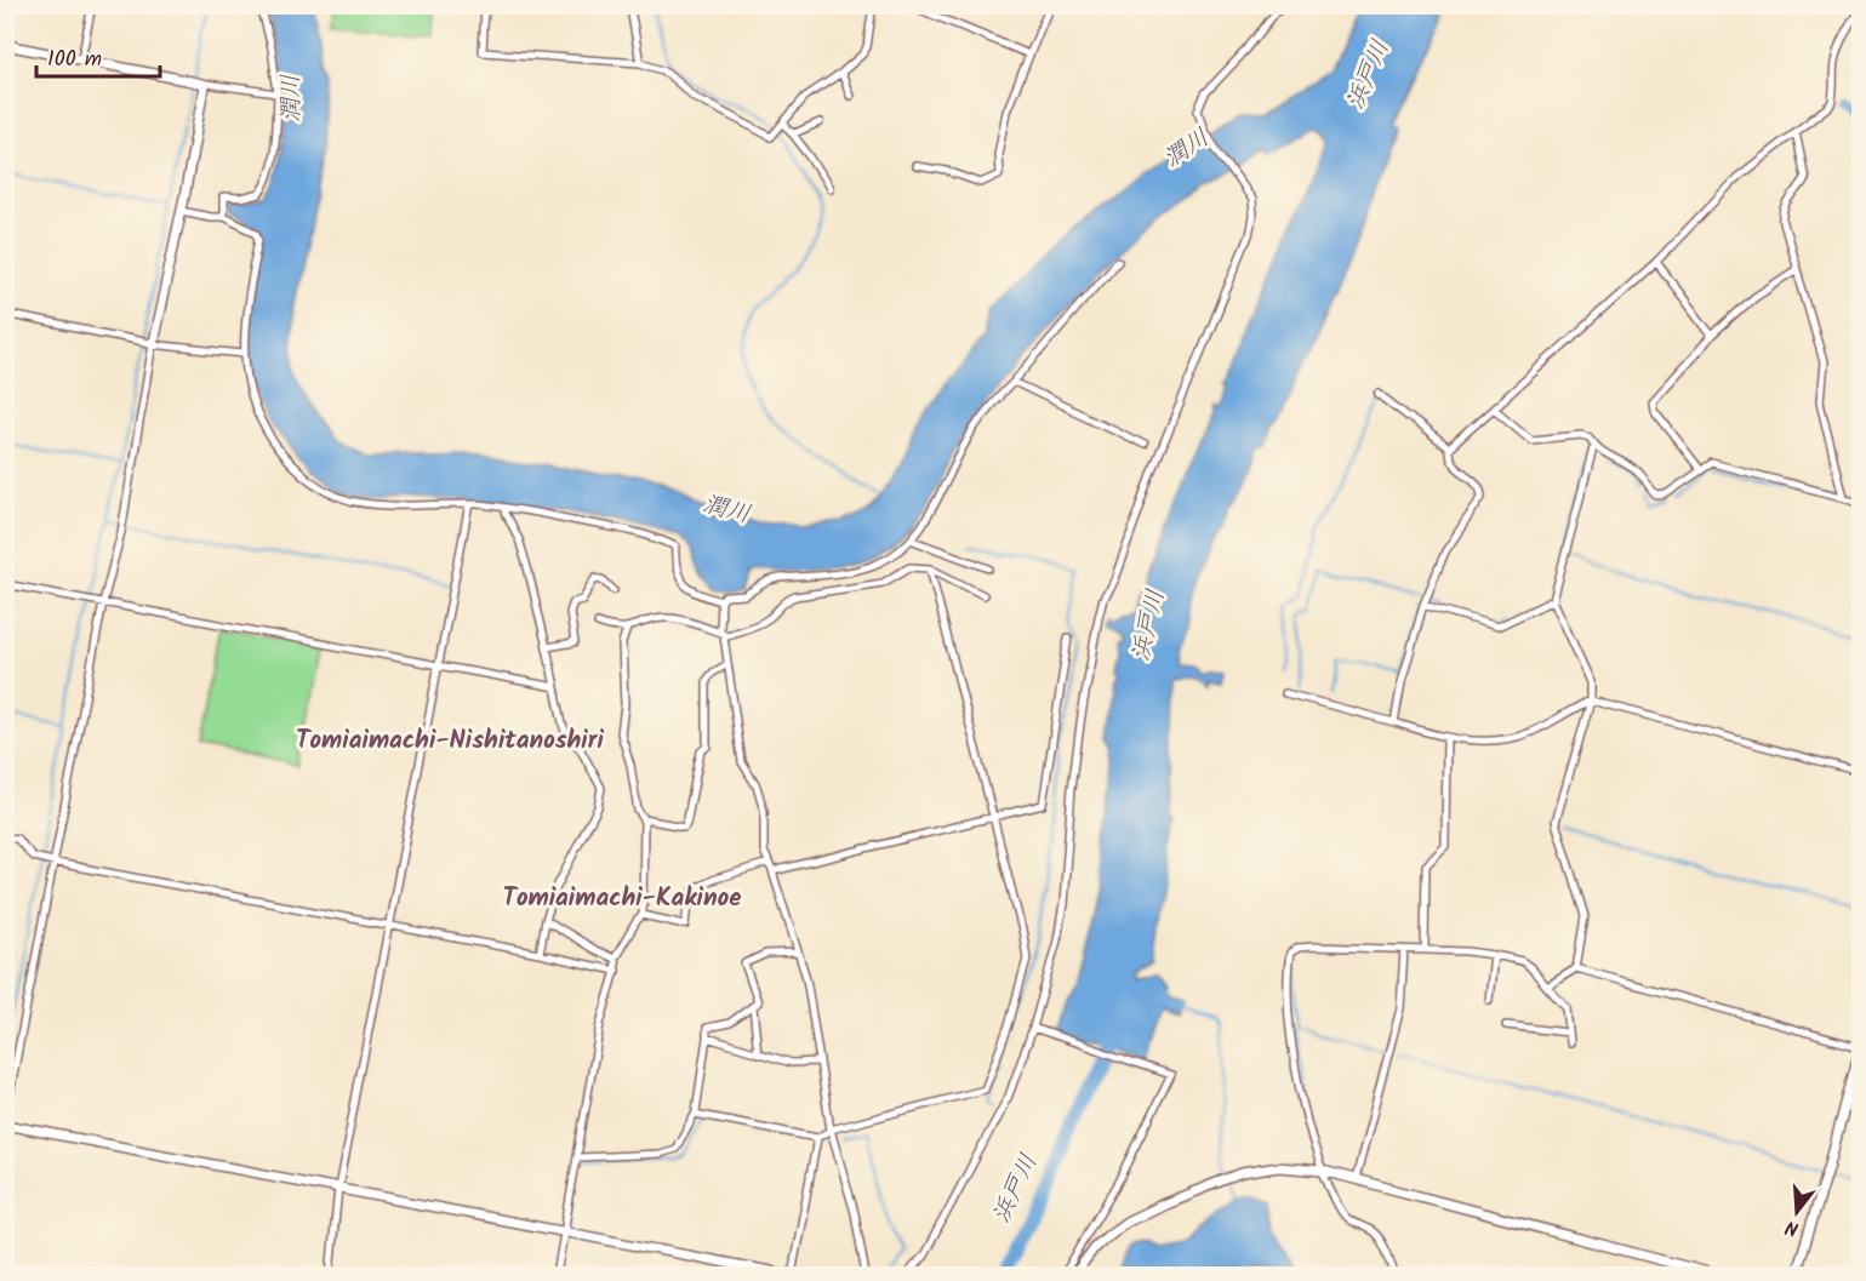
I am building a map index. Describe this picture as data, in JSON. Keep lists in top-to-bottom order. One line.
{"districts":["Tomiaimachi-Nishitanoshiri","Tomiaimachi-Kakinoe"],"water":["浜戸川","潤川"],"scale_bar":"100 m","north":"bottom"}
